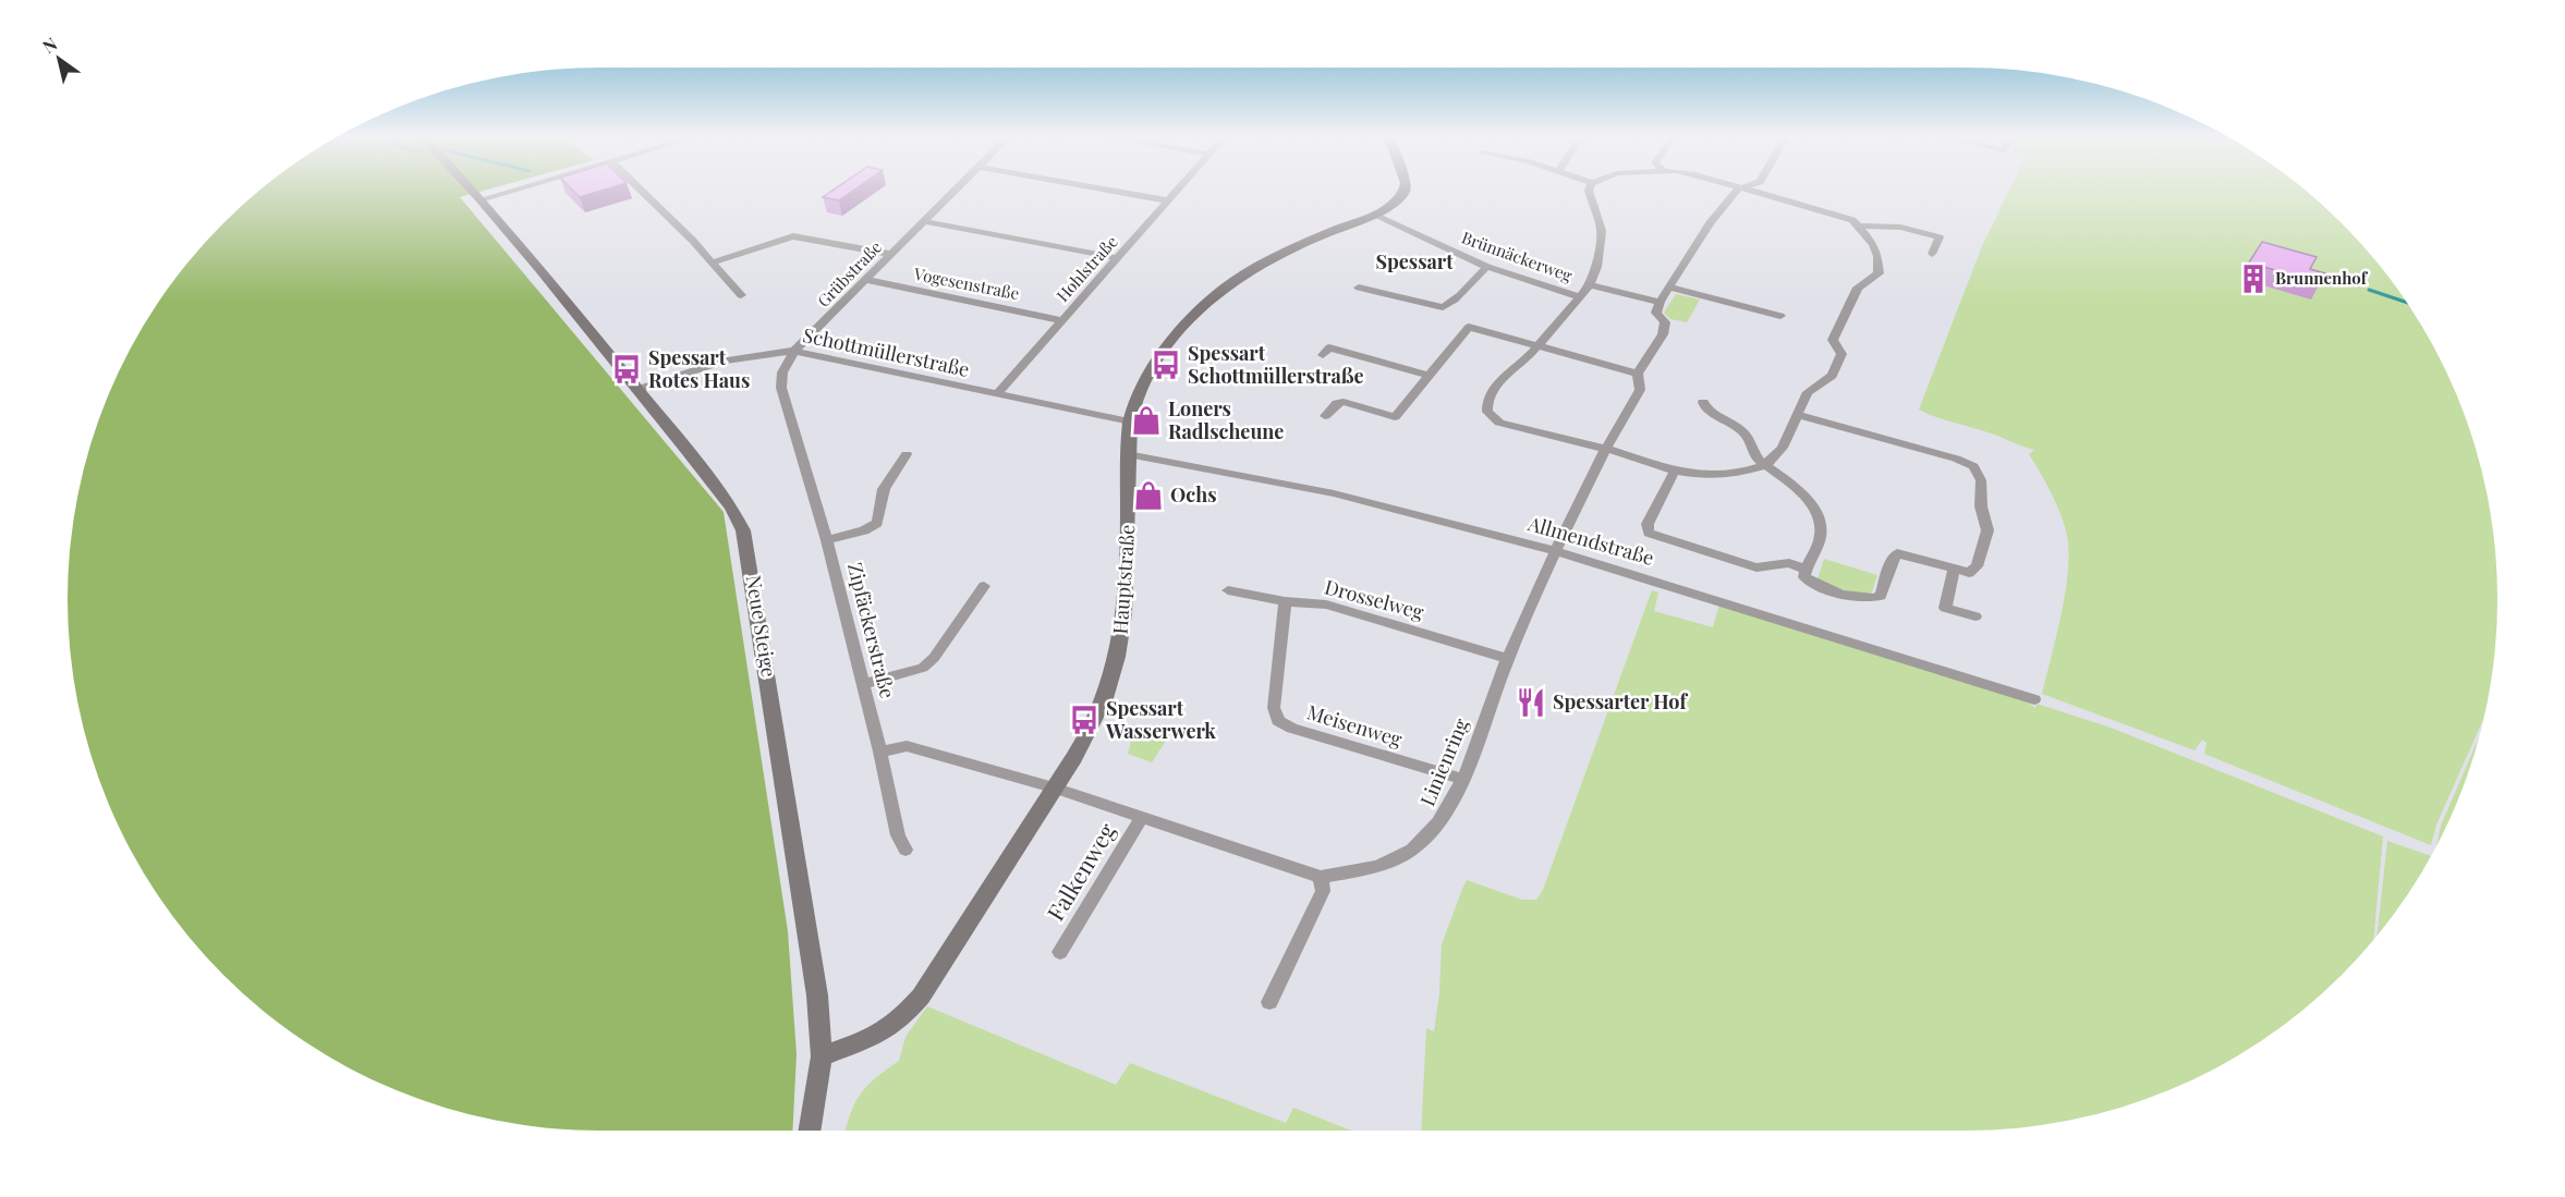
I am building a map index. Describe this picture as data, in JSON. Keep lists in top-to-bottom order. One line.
{"streets":{"main road":["Hauptstraße","Neue Steige"],"street":["Brünnäckerweg","Hohlstraße","Grübstraße","Vogesenstraße","Schottmüllerstraße","Allmendstraße","Drosselweg","Zipfäckerstraße","Meisenweg","Linienring","Falkenweg"]},"crossings":[["Brünnäckerweg","Hauptstraße"],["Hohlstraße","Vogesenstraße"],["Hohlstraße","Schottmüllerstraße"],["Grübstraße","Vogesenstraße"],["Grübstraße","Schottmüllerstraße"],["Grübstraße","Zipfäckerstraße"],["Schottmüllerstraße","Hauptstraße"],["Schottmüllerstraße","Neue Steige"],["Schottmüllerstraße","Zipfäckerstraße"],["Allmendstraße","Hauptstraße"],["Allmendstraße","Linienring"],["Hauptstraße","Neue Steige"],["Hauptstraße","Linienring"],["Drosselweg","Meisenweg"],["Drosselweg","Linienring"],["Meisenweg","Linienring"],["Linienring","Falkenweg"]],"districts":["Spessart"],"places":{"building":["Brunnenhof"],"bus stop":["Spessart Schottmüllerstraße","Spessart Rotes Haus","Spessart Wasserwerk"],"shop":["Loners Radlscheune","Ochs"],"restaurant":["Spessarter Hof"]},"north":"top left"}
